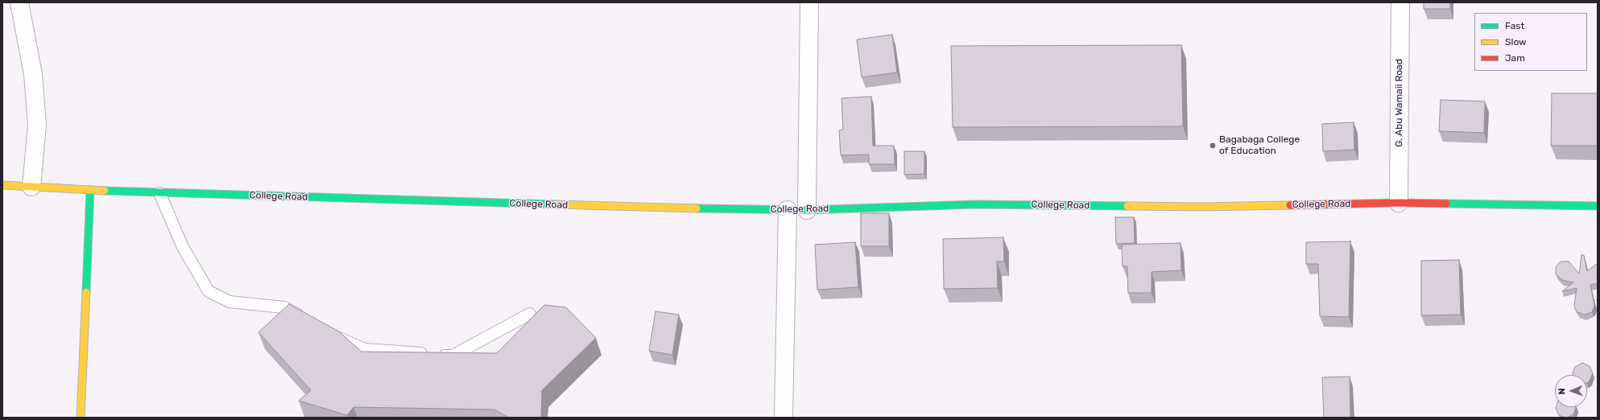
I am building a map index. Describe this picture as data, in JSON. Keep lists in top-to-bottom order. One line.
{"streets":{"street":["G. Abu Wamaii Road","College Road"]},"crossings":[["G. Abu Wamaii Road","College Road"]],"places":["Bagabaga College of Education"],"legend":["Fast","Slow","Jam"],"north":"left"}
